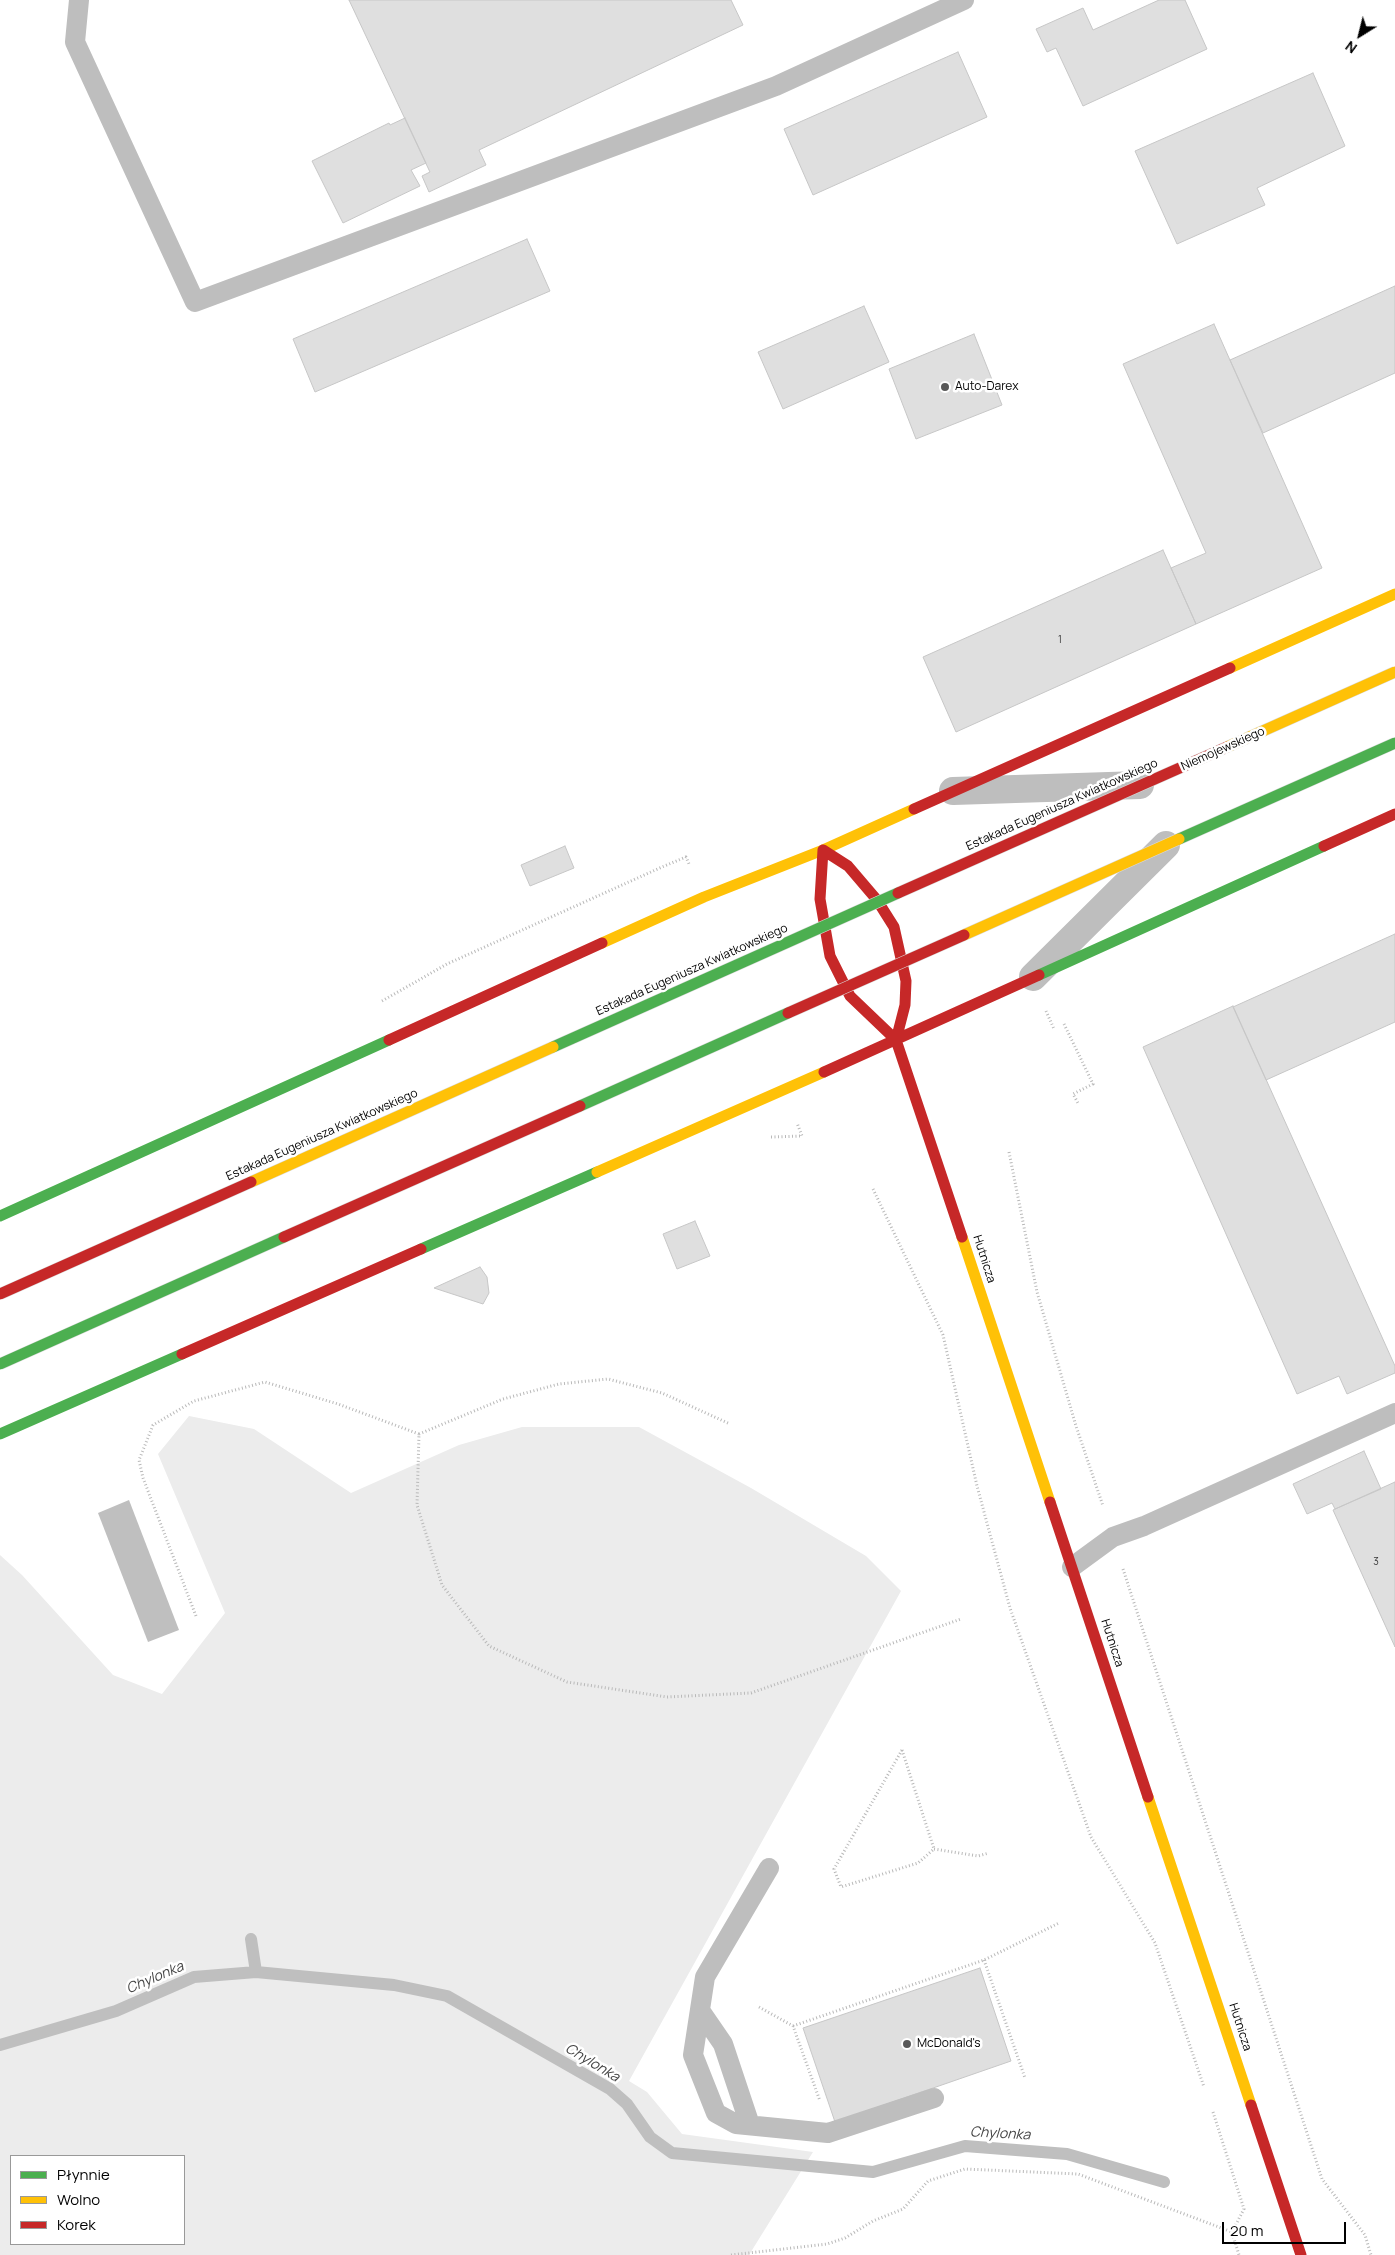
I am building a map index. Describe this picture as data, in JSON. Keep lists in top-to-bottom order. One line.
{"streets":{"main road":["Estakada Eugeniusza Kwiatkowskiego","Hutnicza"],"street":["Niemojewskiego"]},"crossings":[["Niemojewskiego","Estakada Eugeniusza Kwiatkowskiego"]],"water":["Chylonka"],"places":["Auto-Darex","McDonald's"],"house_numbers":["1","3"],"legend":["Płynnie","Wolno","Korek"],"scale_bar":"20 m","north":"bottom left"}
